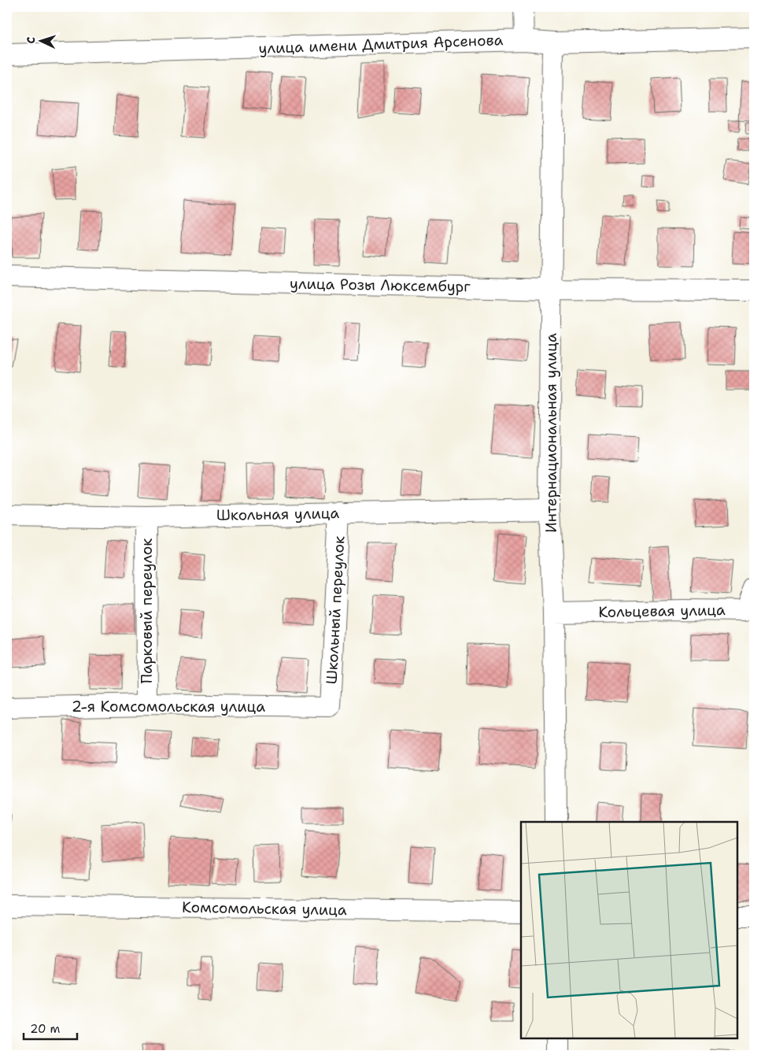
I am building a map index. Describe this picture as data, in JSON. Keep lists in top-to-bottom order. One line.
{"streets":{"street":["улица имени Дмитрия Арсенова","улица Розы Люксембург","Интернациональная улица","Школьная улица","Школьный переулок","Парковый переулок","Кольцевая улица","2-я Комсомольская улица","Комсомольская улица"]},"crossings":[["улица имени Дмитрия Арсенова","Интернациональная улица"],["улица Розы Люксембург","Интернациональная улица"],["Интернациональная улица","Школьная улица"],["Интернациональная улица","Кольцевая улица"],["Школьная улица","Школьный переулок"],["Школьная улица","Парковый переулок"],["Школьный переулок","2-я Комсомольская улица"],["Парковый переулок","2-я Комсомольская улица"]],"scale_bar":"20 m","north":"left"}
